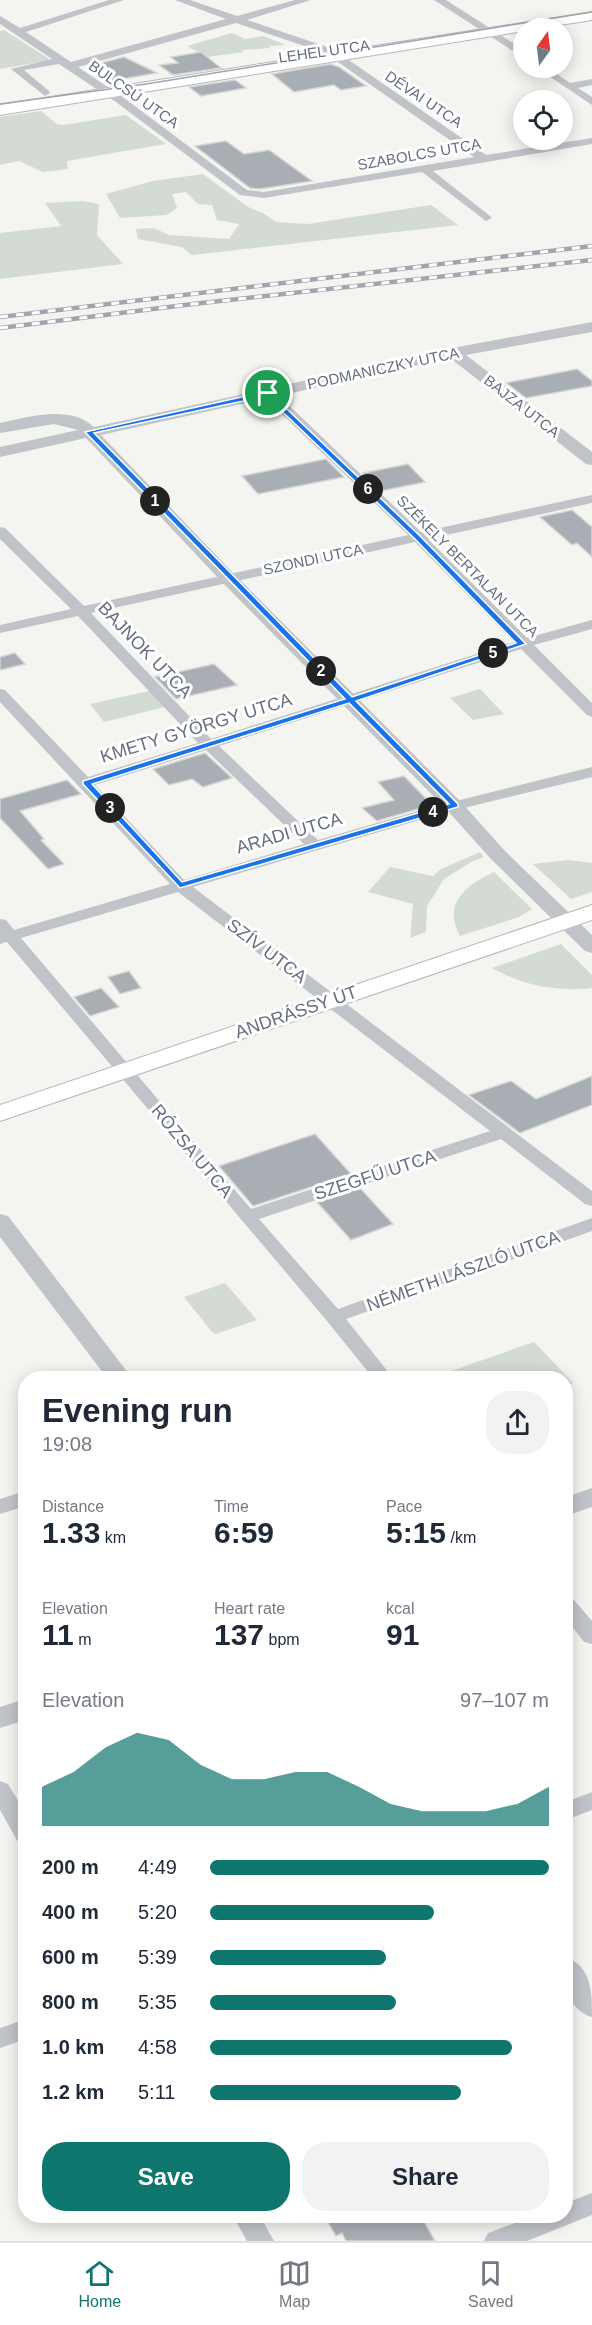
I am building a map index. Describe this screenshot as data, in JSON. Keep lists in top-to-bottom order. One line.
{"streets":{"main road":["LEHEL UTCA","ANDRÁSSY ÚT"],"street":["BULCSÚ UTCA","DÉVAI UTCA","SZABOLCS UTCA","PODMANICZKY UTCA","BAJZA UTCA","SZONDI UTCA","SZÉKELY BERTALAN UTCA","BAJNOK UTCA","KMETY GYÖRGY UTCA","ARADI UTCA","SZÍV UTCA","RÓZSA UTCA","SZEGFŰ UTCA","NÉMETH LÁSZLÓ UTCA"]},"crossings":[["LEHEL UTCA","BULCSÚ UTCA"],["LEHEL UTCA","DÉVAI UTCA"],["BULCSÚ UTCA","SZABOLCS UTCA"],["DÉVAI UTCA","SZABOLCS UTCA"],["PODMANICZKY UTCA","BAJZA UTCA"],["PODMANICZKY UTCA","SZÉKELY BERTALAN UTCA"],["SZONDI UTCA","SZÉKELY BERTALAN UTCA"],["SZONDI UTCA","BAJNOK UTCA"],["SZÉKELY BERTALAN UTCA","KMETY GYÖRGY UTCA"],["BAJNOK UTCA","KMETY GYÖRGY UTCA"],["BAJNOK UTCA","ARADI UTCA"],["KMETY GYÖRGY UTCA","SZÍV UTCA"],["ARADI UTCA","SZÍV UTCA"],["ARADI UTCA","RÓZSA UTCA"],["SZÍV UTCA","ANDRÁSSY ÚT"],["SZÍV UTCA","SZEGFŰ UTCA"],["ANDRÁSSY ÚT","RÓZSA UTCA"],["RÓZSA UTCA","SZEGFŰ UTCA"],["RÓZSA UTCA","NÉMETH LÁSZLÓ UTCA"]],"north":"top","page":{"pins":["6","1","5","2","3","4"],"heading":["Evening run","19:08"],"stats":[["Distance","1.33 km"],["Time","6:59"],["Pace","5:15 /km"],["Elevation","11 m"],["Heart rate","137 bpm"],["kcal","91"]],"chart":["Elevation","97–107 m"],"list":[{"name":"200 m","note":"4:49"},{"name":"400 m","note":"5:20"},{"name":"600 m","note":"5:39"},{"name":"800 m","note":"5:35"},{"name":"1.0 km","note":"4:58"},{"name":"1.2 km","note":"5:11"}],"buttons":["Save","Share"],"tabs":["Home","Map","Saved"]}}
